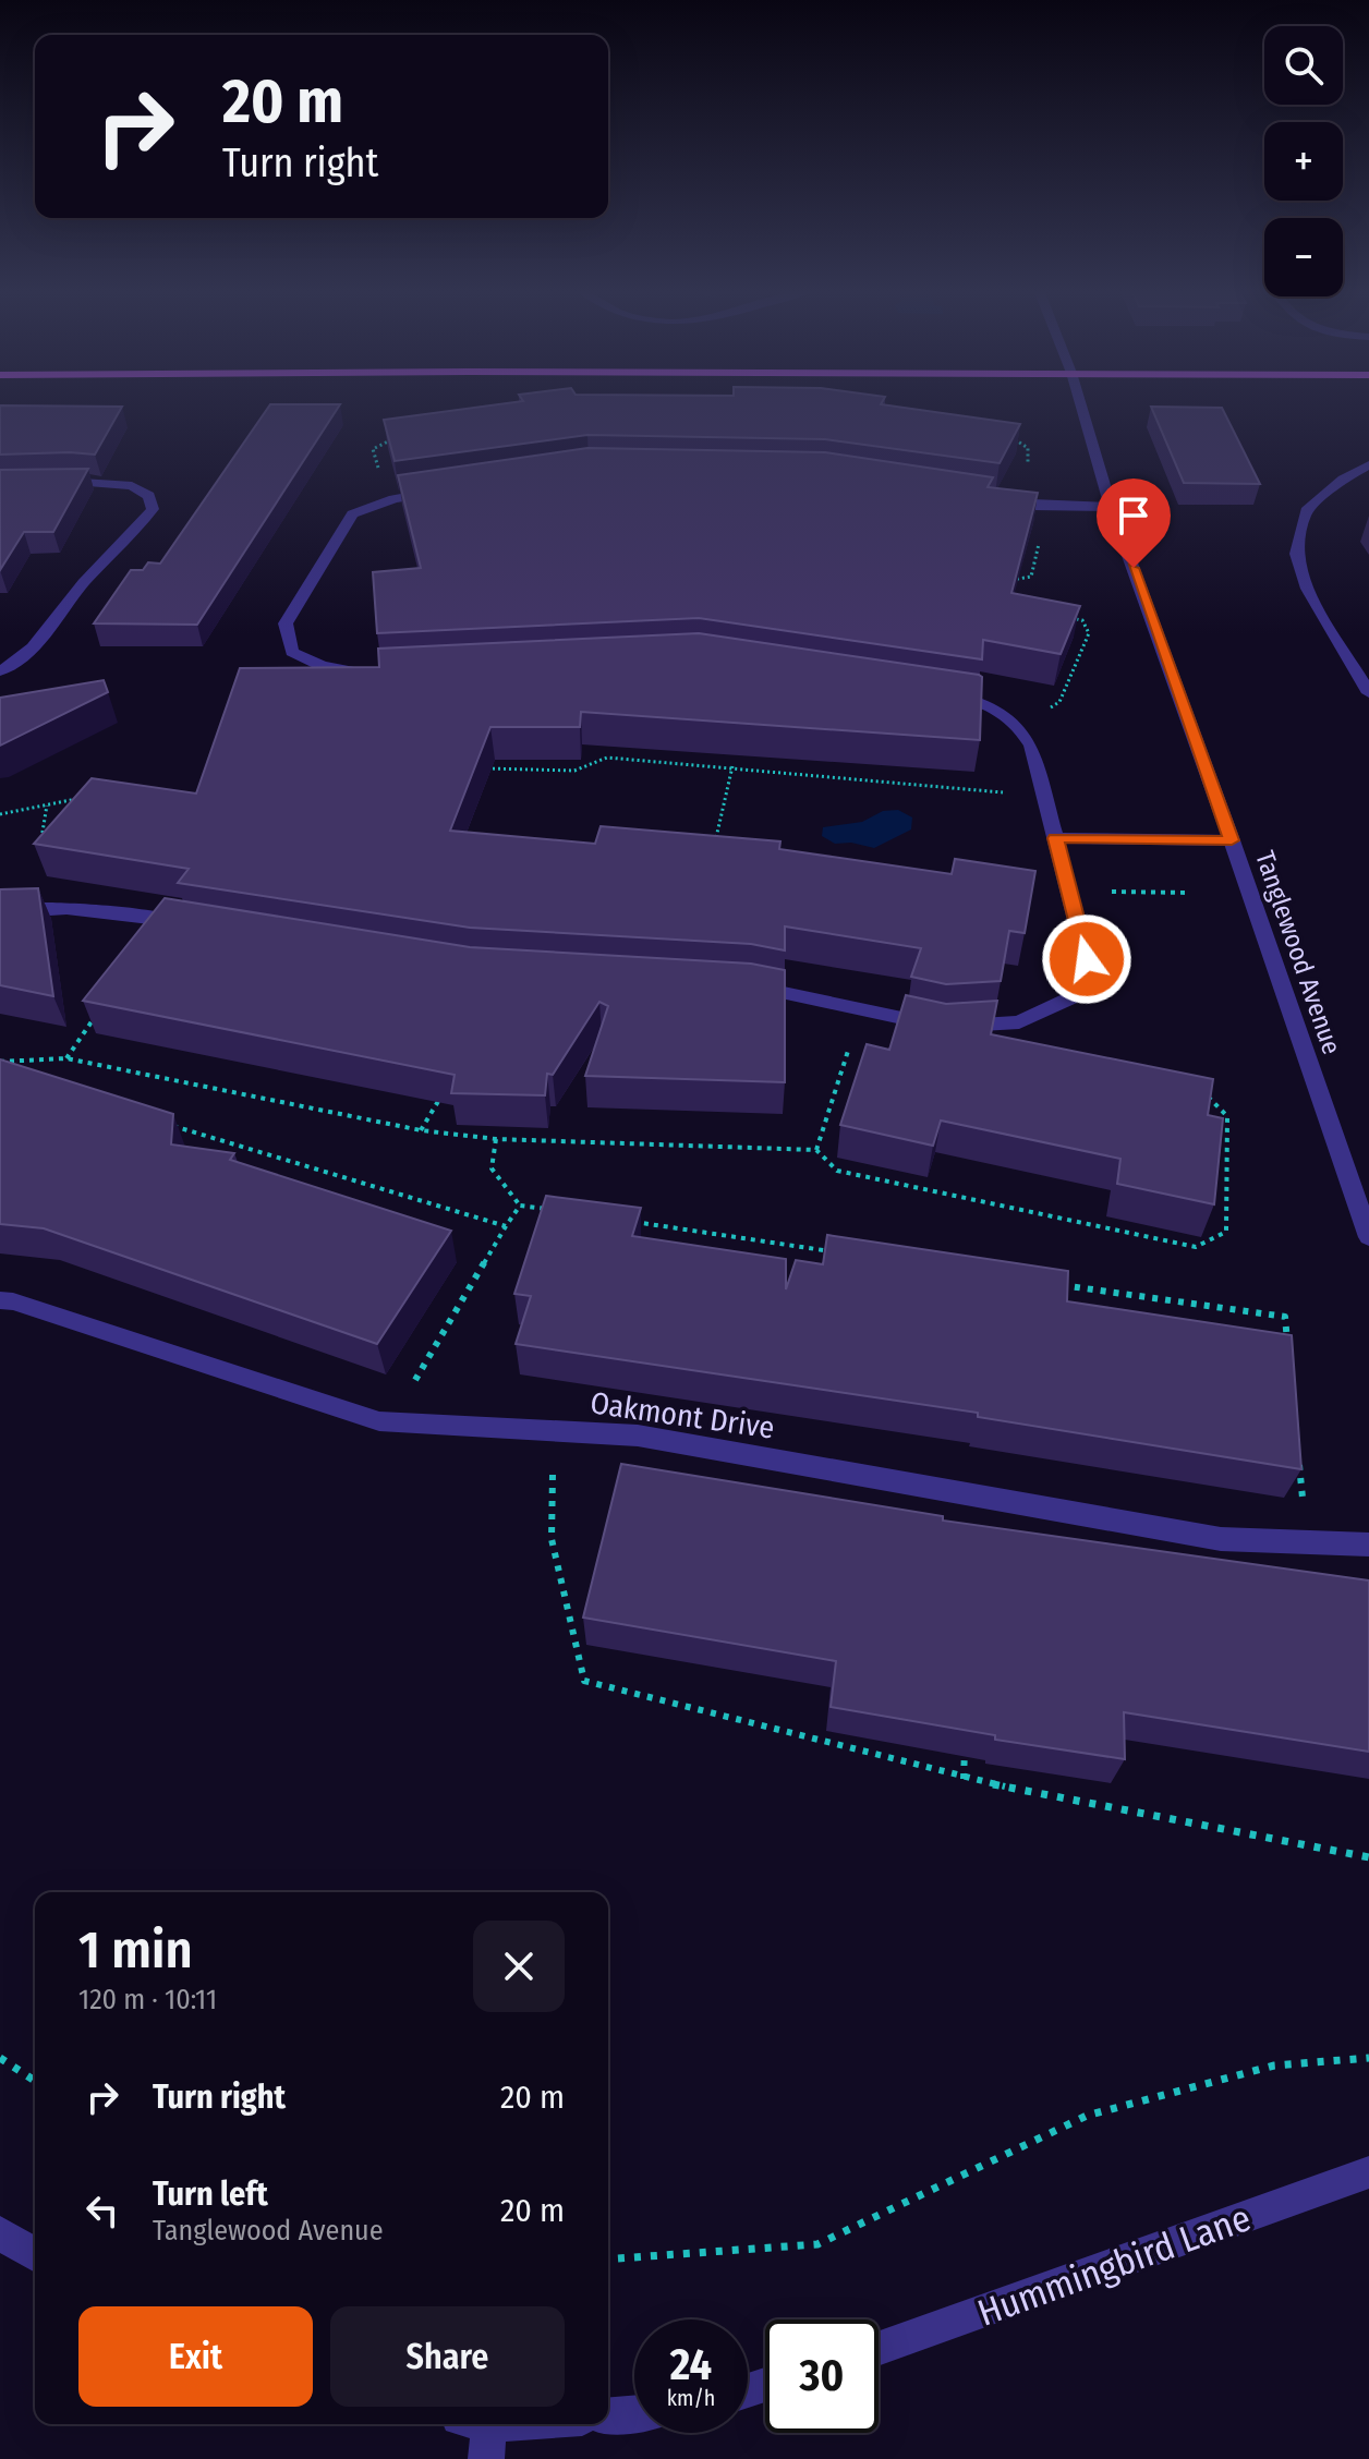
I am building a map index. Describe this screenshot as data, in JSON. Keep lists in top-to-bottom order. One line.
{"streets":{"street":["Tanglewood Avenue","Oakmont Drive","Hummingbird Lane"]},"page":{"map_buttons":["+","−"],"turn":["20 m","Turn right"],"heading":["1 min","120 m · 10:11"],"list":[{"name":"Turn right","value":"20 m"},{"name":"Turn left","note":"Tanglewood Avenue","value":"20 m"}],"buttons":["Exit","Share"],"speed":"24 km/h","limit":"30"}}
